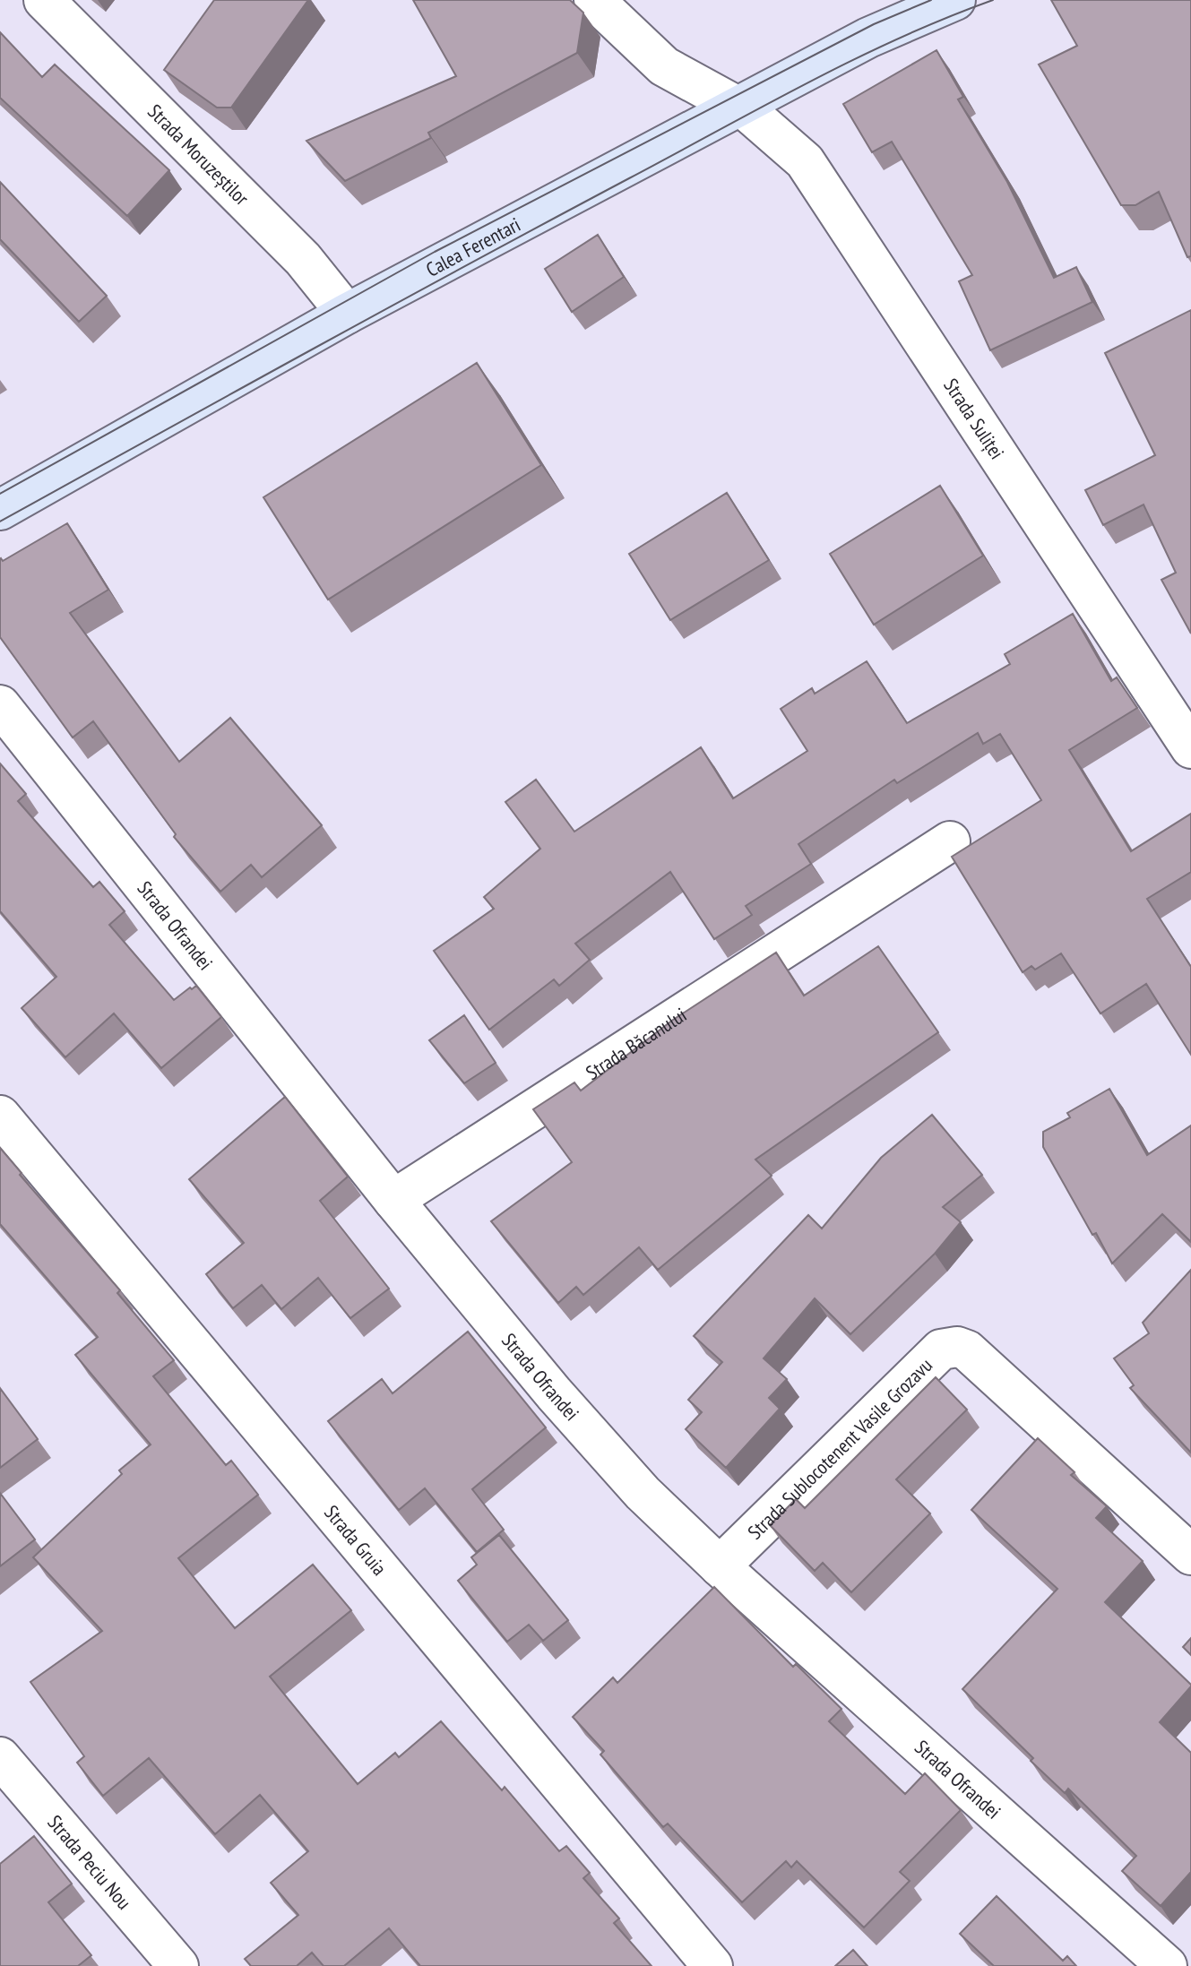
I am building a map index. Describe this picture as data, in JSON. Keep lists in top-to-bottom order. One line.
{"streets":{"main road":["Calea Ferentari"],"street":["Strada Moruzeștilor","Strada Suliței","Strada Ofrandei","Strada Băcanului","Strada Sublocotenent Vasile Grozavu","Strada Gruia","Strada Peciu Nou"]},"crossings":[["Strada Moruzeștilor","Calea Ferentari"],["Calea Ferentari","Strada Suliței"],["Strada Ofrandei","Strada Băcanului"],["Strada Ofrandei","Strada Sublocotenent Vasile Grozavu"]]}
